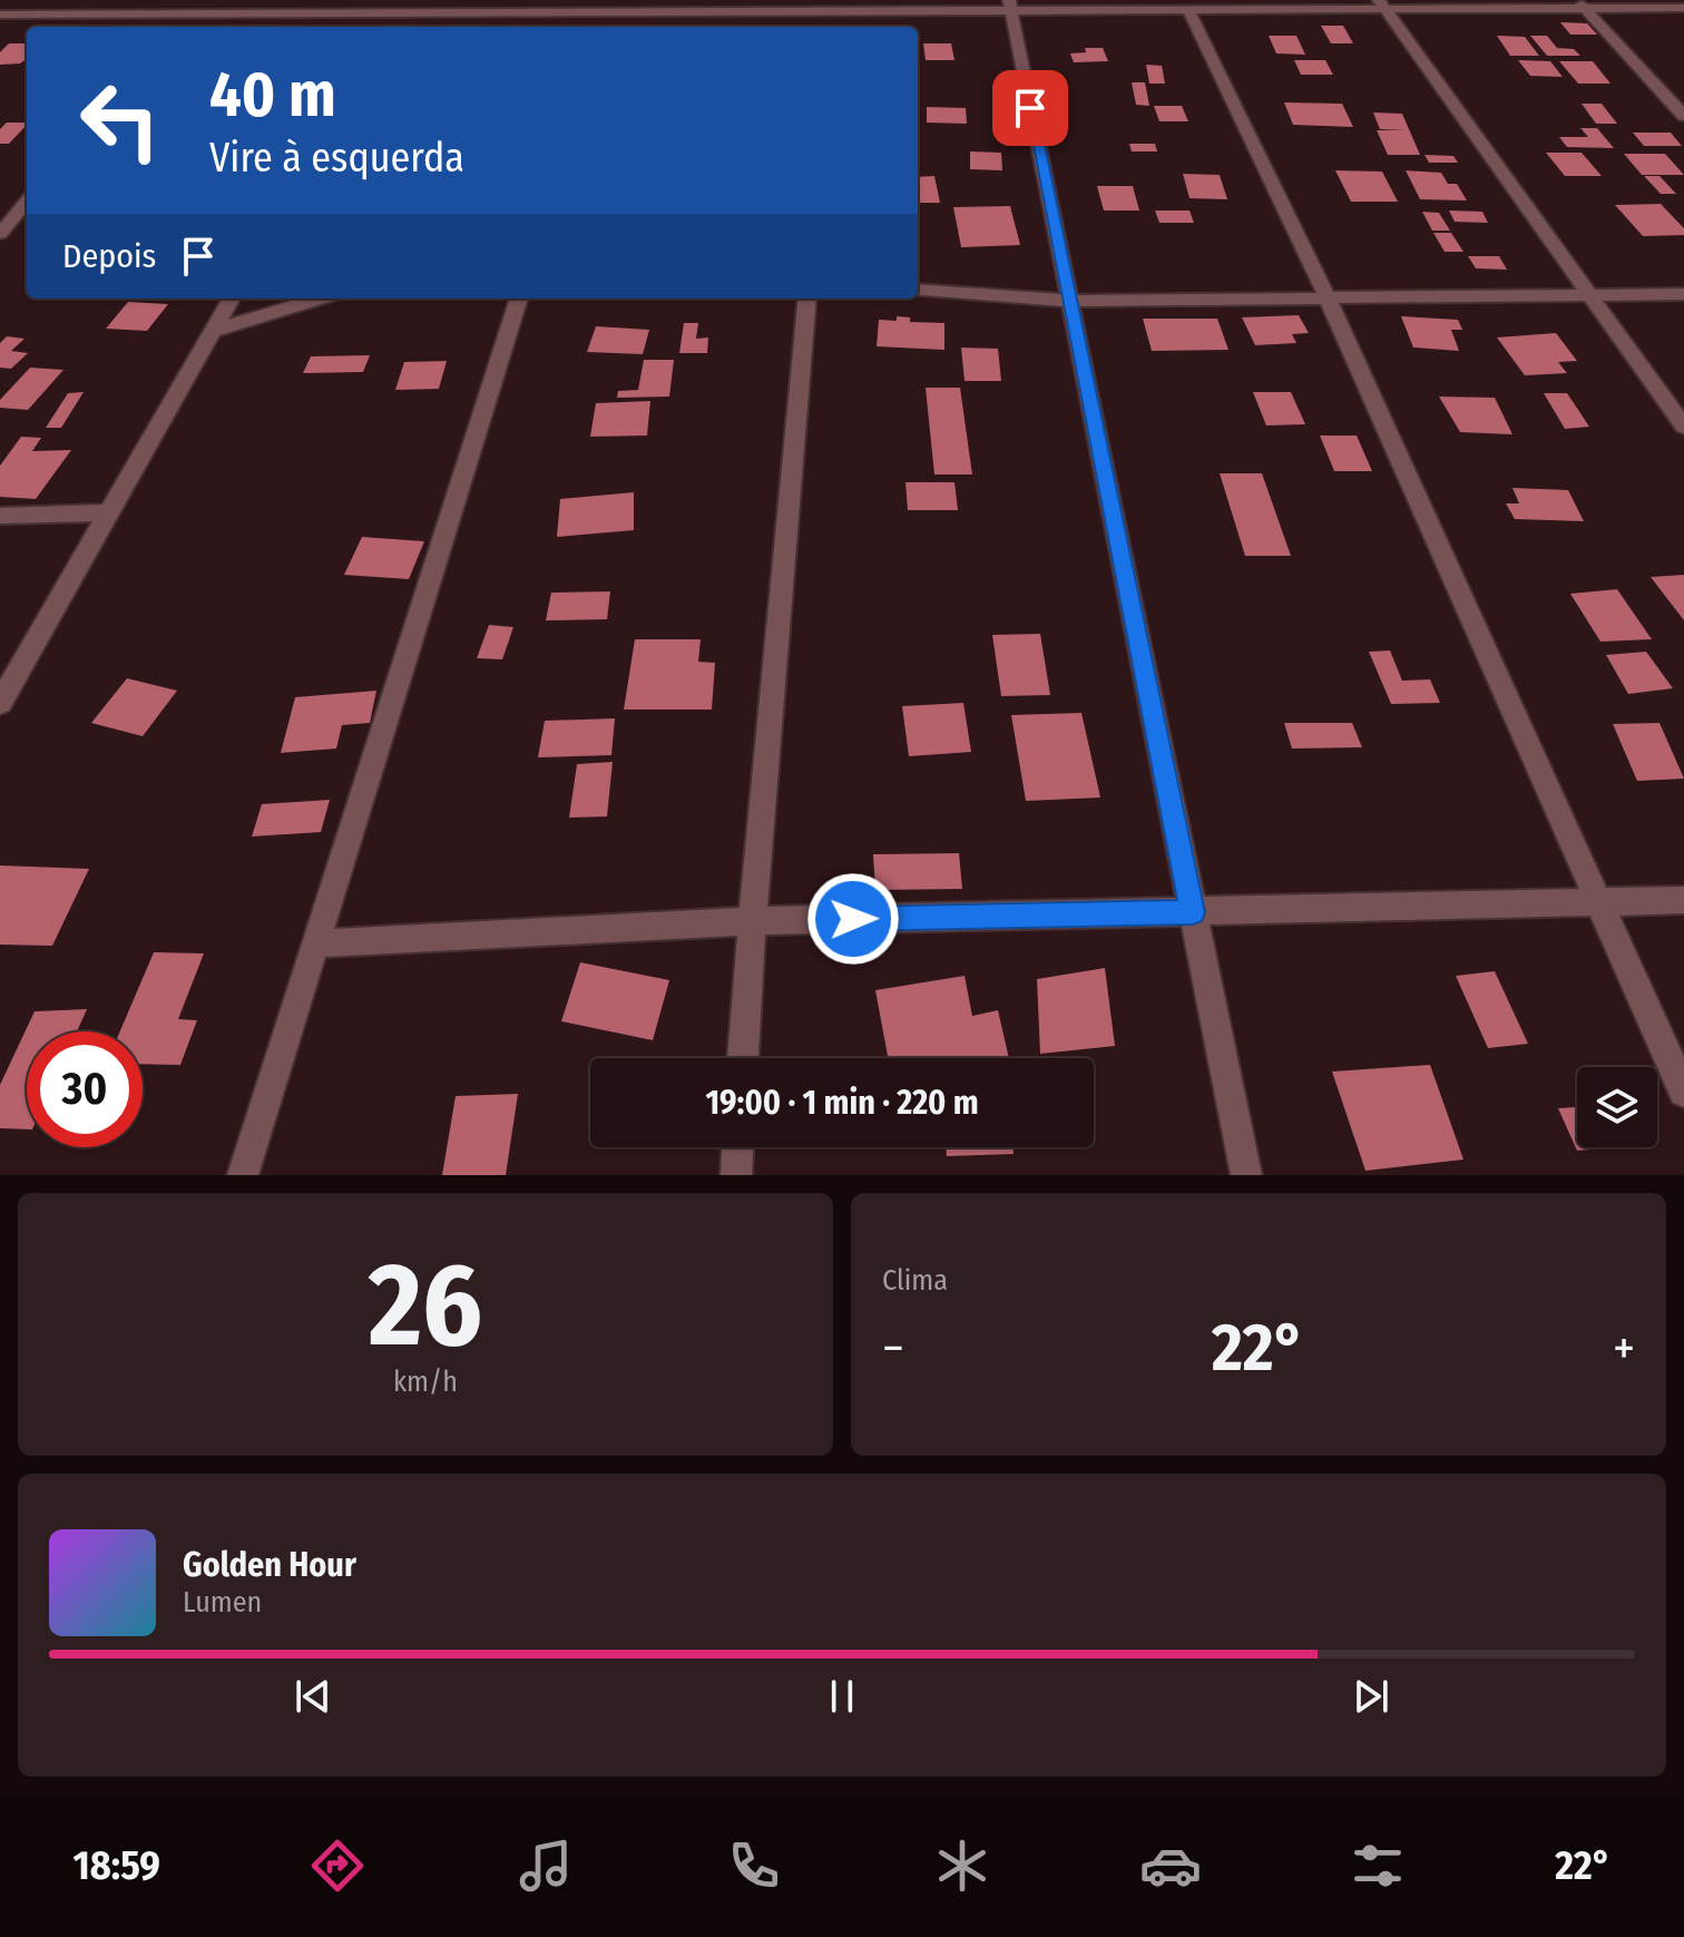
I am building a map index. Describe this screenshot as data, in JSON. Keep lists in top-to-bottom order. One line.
{"page":{"turn":["40 m","Vire à esquerda"],"then":"Depois","limit":"30","trip":"19:00 · 1 min · 220 m","tile":[["26","km/h"],"Clima"],"heat":["−","22°","+"],"song":["Golden Hour","Lumen"],"tabs":["18:59","22°"]}}
